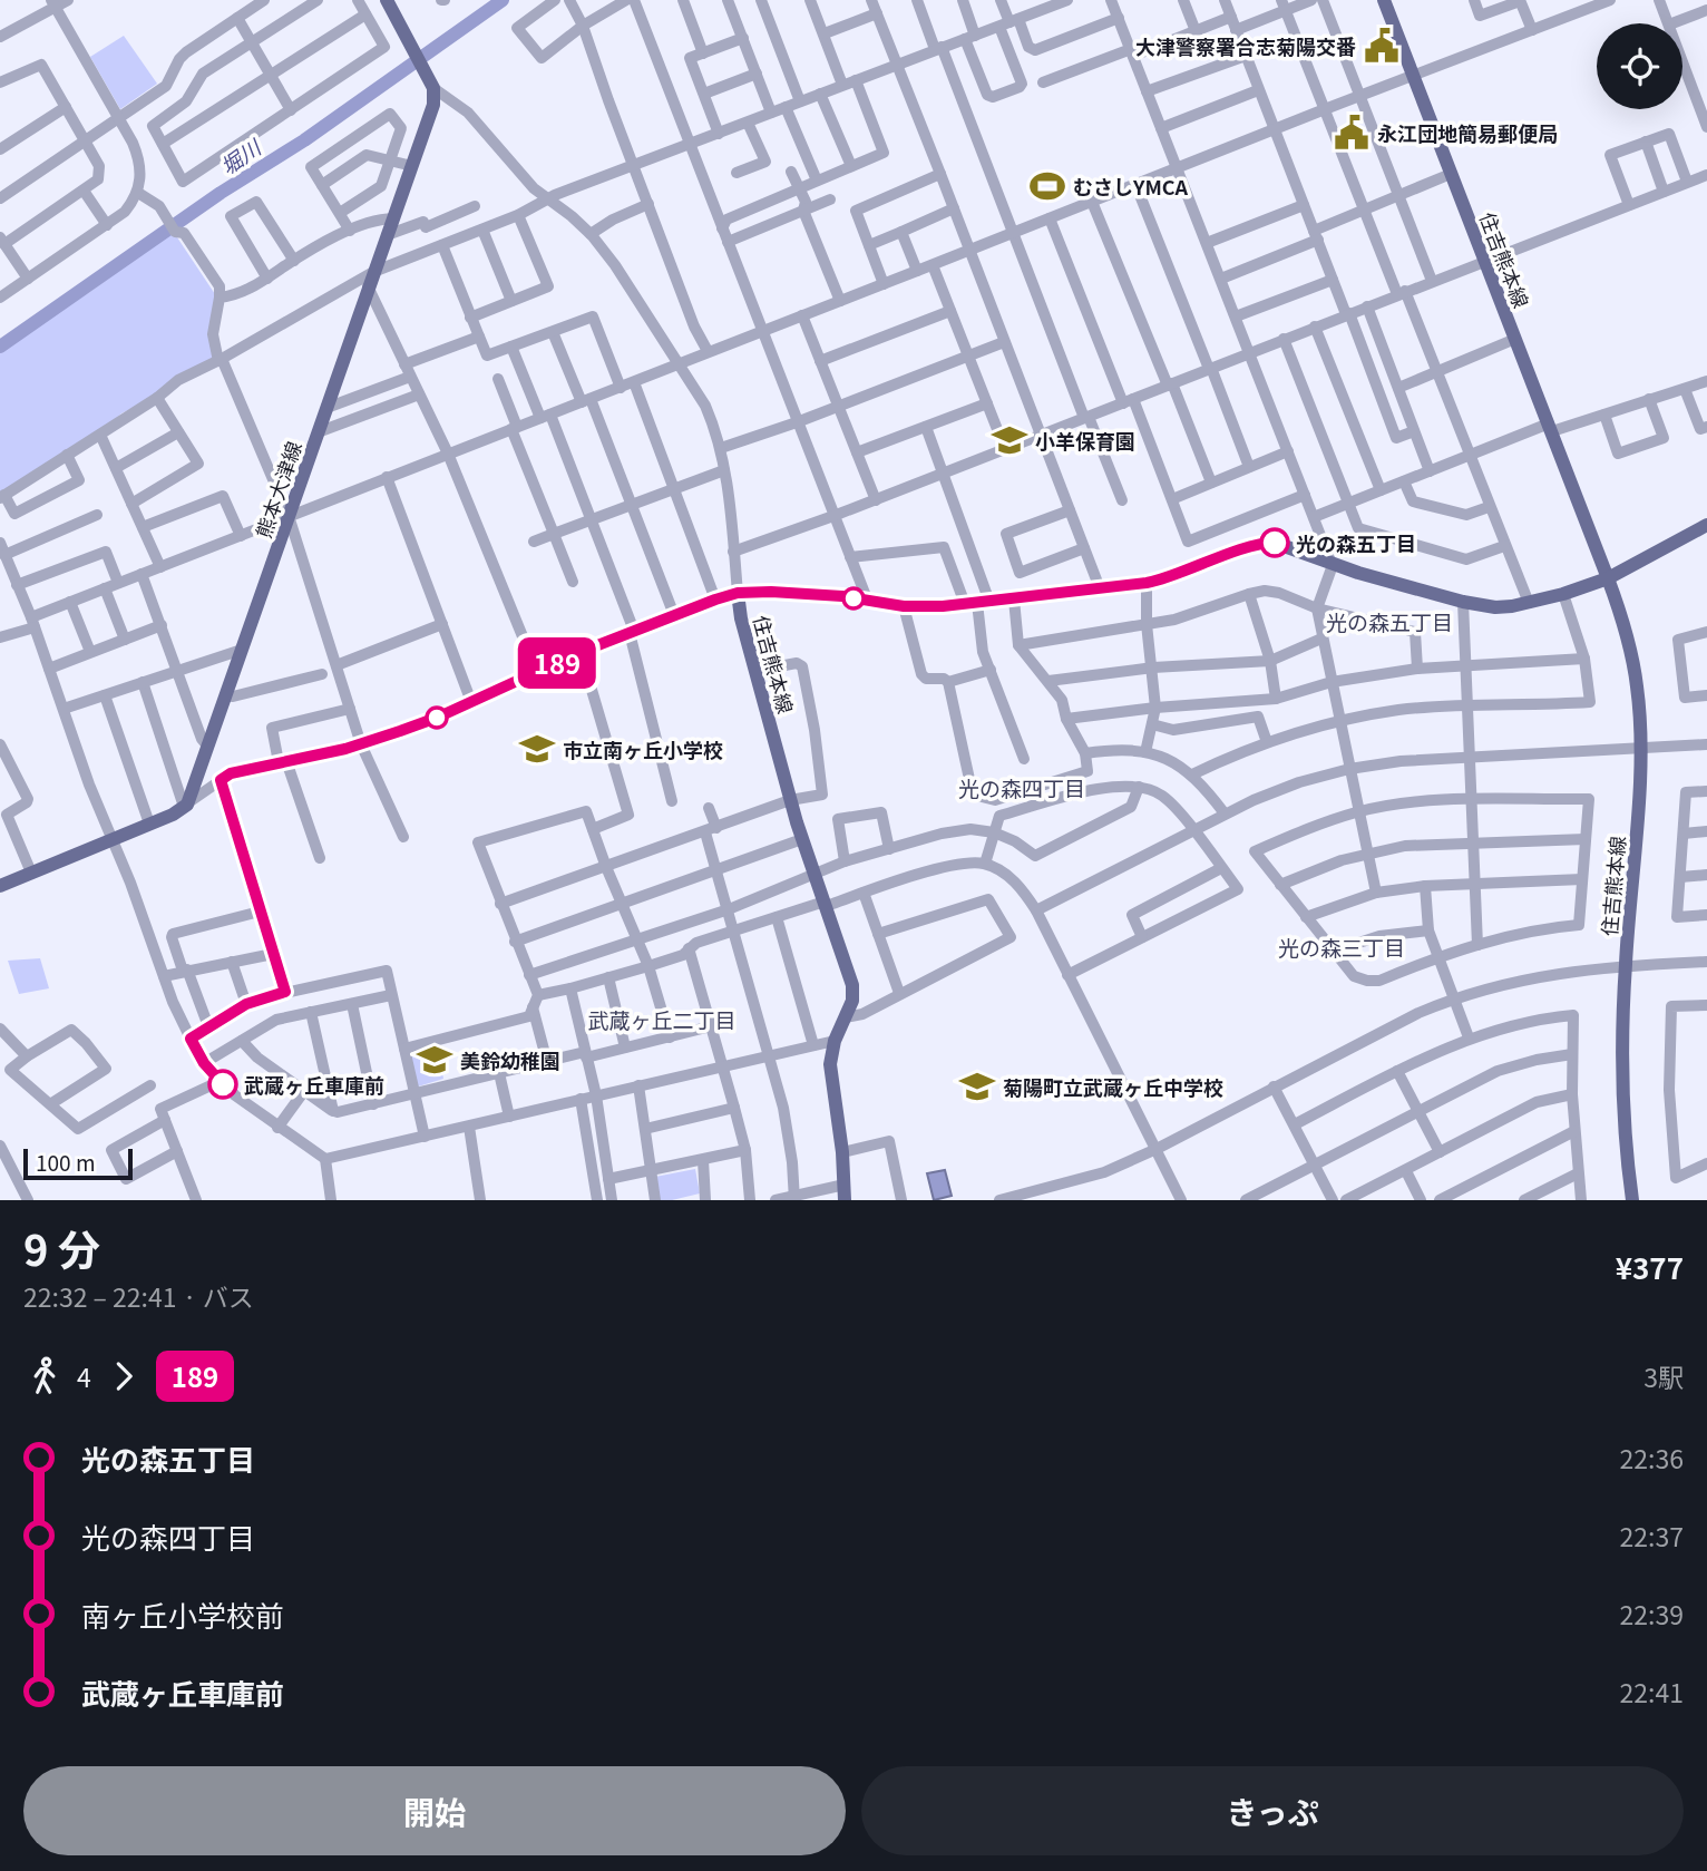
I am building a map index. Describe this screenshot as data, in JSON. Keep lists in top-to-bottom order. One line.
{"streets":{"main road":["住吉熊本線","熊本大津線"]},"districts":["光の森五丁目","光の森四丁目","光の森三丁目","武蔵ヶ丘二丁目"],"water":["堀川"],"places":{"public building":["大津警察署合志菊陽交番","永江団地簡易郵便局"],"sports":["むさしYMCA"],"school or university":["小羊保育園","市立南ヶ丘小学校","美鈴幼稚園","菊陽町立武蔵ヶ丘中学校"],"other":["光の森五丁目","武蔵ヶ丘車庫前"]},"lines":["bus line 189"],"scale_bar":"100 m","page":{"on_map":"189","scale":"100 m","heading":["9 分","22:32 – 22:41 · バス","¥377"],"legs":["4","189","3駅"],"list":[{"name":"光の森五丁目","value":"22:36"},{"name":"光の森四丁目","value":"22:37"},{"name":"南ヶ丘小学校前","value":"22:39"},{"name":"武蔵ヶ丘車庫前","value":"22:41"}],"buttons":["開始","きっぷ"]}}
